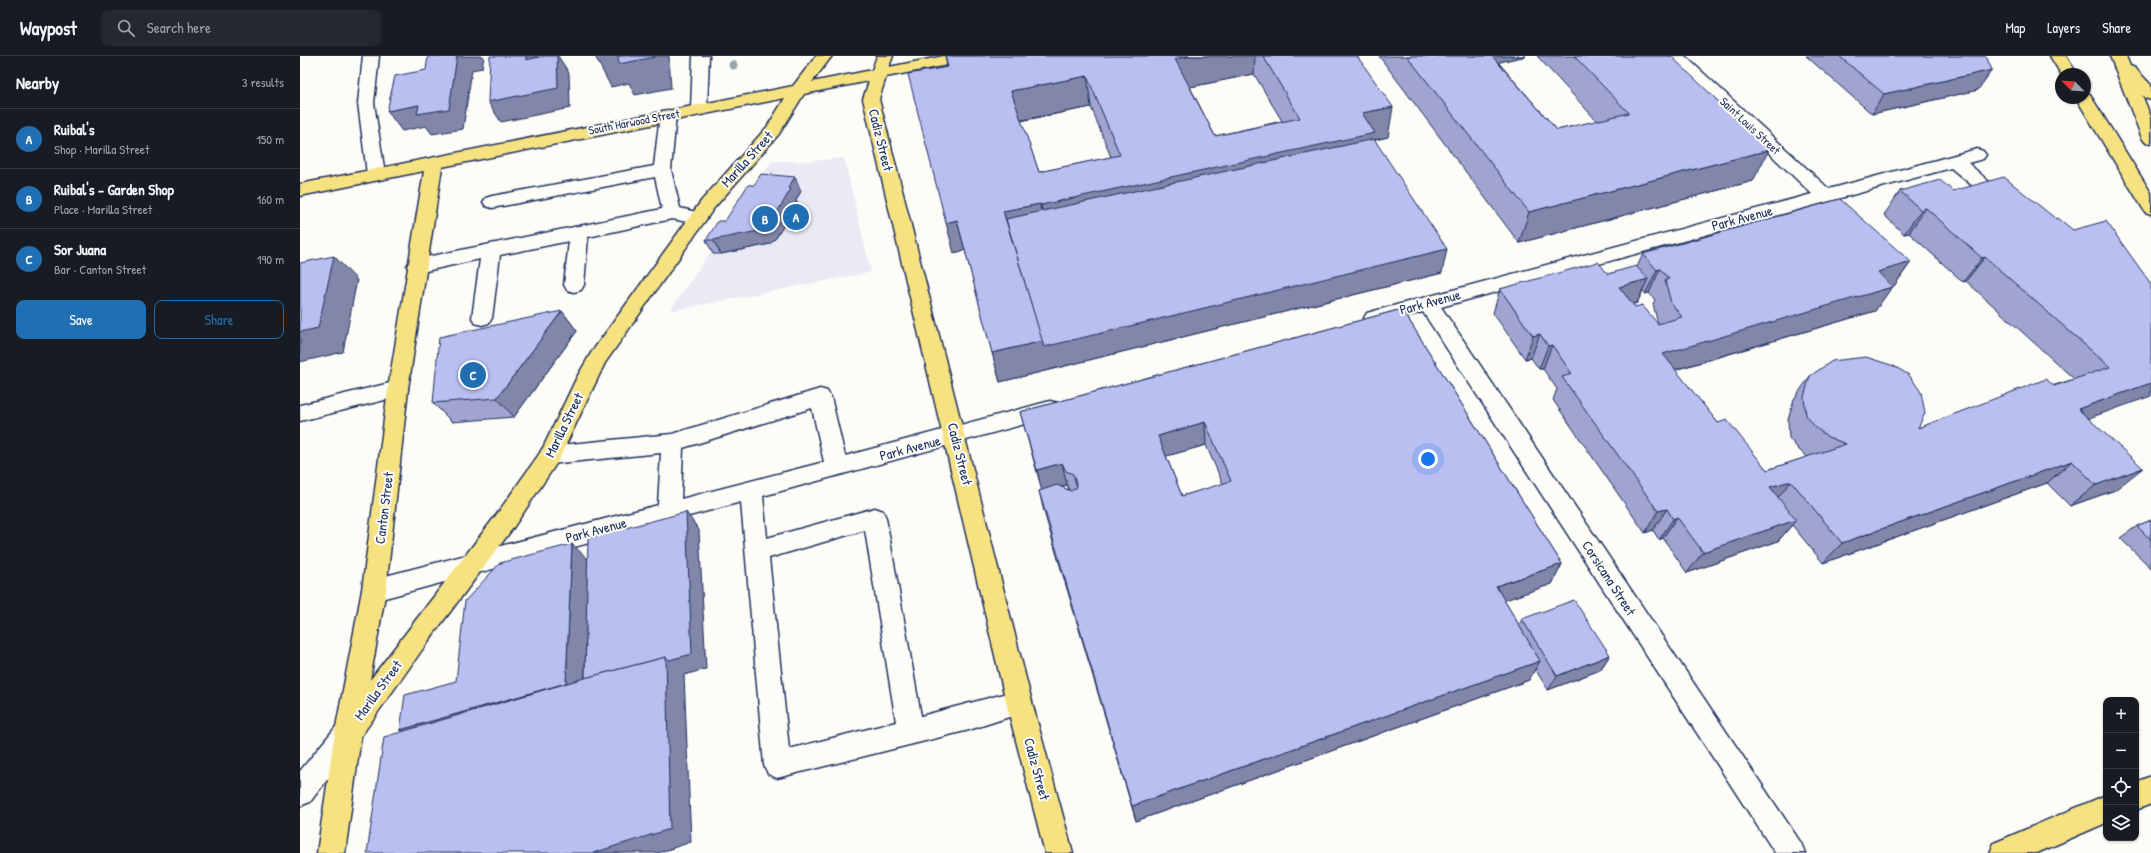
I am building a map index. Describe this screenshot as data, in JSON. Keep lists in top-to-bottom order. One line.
{"streets":{"main road":["South Harwood Street","Cadiz Street","Marilla Street","Canton Street"],"street":["Saint Louis Street","Park Avenue","Corsicana Street"]},"crossings":[["South Harwood Street","Cadiz Street"],["South Harwood Street","Marilla Street"],["South Harwood Street","Canton Street"],["Saint Louis Street","Park Avenue"],["Cadiz Street","Park Avenue"],["Marilla Street","Park Avenue"],["Marilla Street","Canton Street"],["Park Avenue","Canton Street"],["Park Avenue","Corsicana Street"]],"north":"top left","page":{"header":"Waypost","search":"Search here","nav":["Map","Layers","Share"],"heading":["Nearby","3 results"],"list":[{"mark":"A","name":"Ruibal's","note":"Shop · Marilla Street","value":"150 m"},{"mark":"B","name":"Ruibal's - Garden Shop","note":"Place · Marilla Street","value":"160 m"},{"mark":"C","name":"Sor Juana","note":"Bar · Canton Street","value":"190 m"}],"pins":["A","B","C"],"buttons":["Save","Share"],"map_buttons":["+","−"]}}
